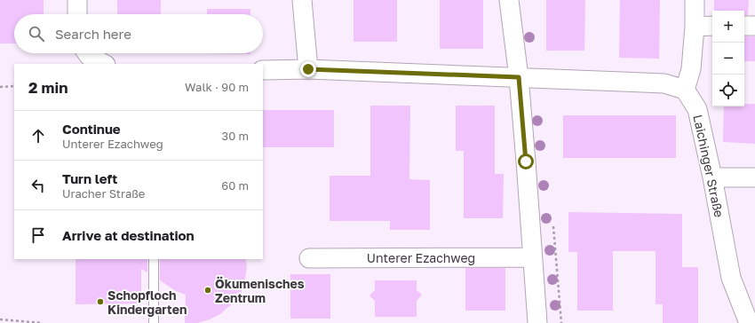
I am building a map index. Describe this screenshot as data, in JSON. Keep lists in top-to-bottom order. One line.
{"streets":{"street":["Laichinger Straße","Unterer Ezachweg"]},"places":["Ökumenisches Zentrum","Schopfloch Kindergarten"],"page":{"map_buttons":["+","−"],"search":"Search here","heading":["2 min","Walk · 90 m"],"list":[["Continue","Unterer Ezachweg","30 m"],["Turn left","Uracher Straße","60 m"],"Arrive at destination"]}}
